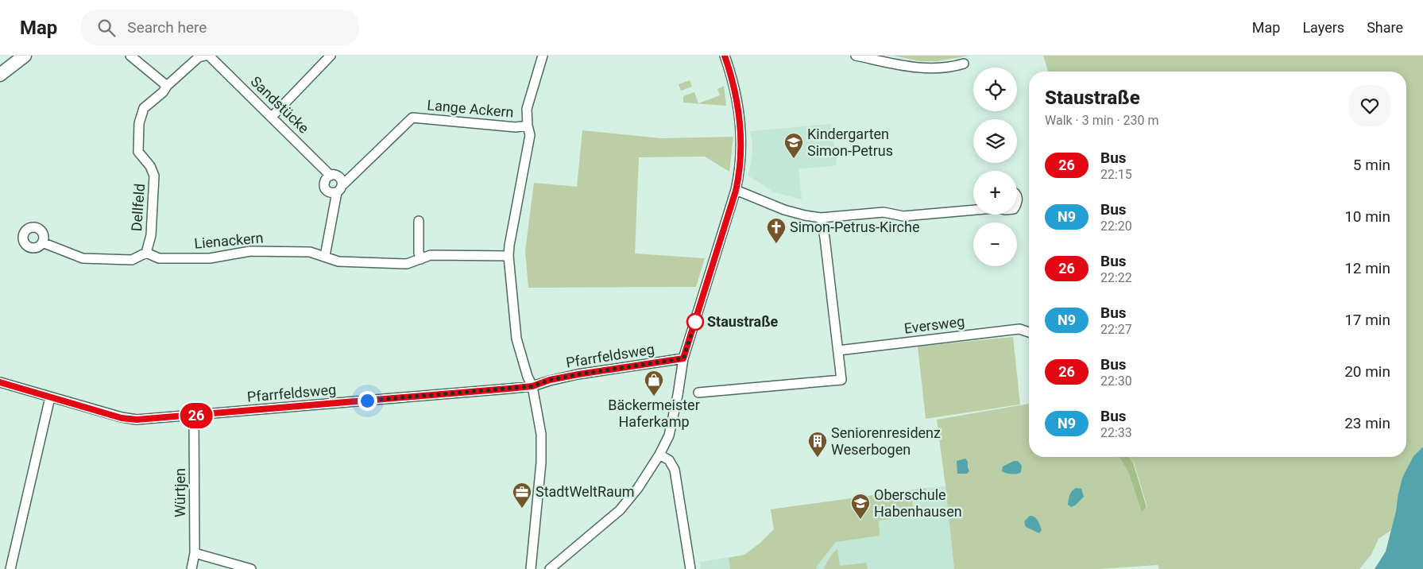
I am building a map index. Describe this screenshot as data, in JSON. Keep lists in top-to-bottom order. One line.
{"streets":{"street":["Sandstücke","Lange Ackern","Dellfeld","Lienackern","Eversweg","Pfarrfeldsweg","Würtjen"]},"crossings":[["Sandstücke","Lange Ackern"],["Dellfeld","Lienackern"],["Pfarrfeldsweg","Würtjen"]],"places":{"school or university":["Kindergarten Simon-Petrus","Oberschule Habenhausen"],"church":["Simon-Petrus-Kirche"],"other":["Staustraße"],"shop":["Bäckermeister Haferkamp"],"building":["Seniorenresidenz Weserbogen"],"office":["StadtWeltRaum"]},"lines":["bus line 26"],"page":{"header":"Map","search":"Search here","nav":["Map","Layers","Share"],"on_map":"26","map_buttons":["+","−"],"heading":["Staustraße","Walk · 3 min · 230 m"],"list":[{"mark":"26","name":"Bus","note":"22:15","value":"5 min"},{"mark":"N9","name":"Bus","note":"22:20","value":"10 min"},{"mark":"26","name":"Bus","note":"22:22","value":"12 min"},{"mark":"N9","name":"Bus","note":"22:27","value":"17 min"},{"mark":"26","name":"Bus","note":"22:30","value":"20 min"},{"mark":"N9","name":"Bus","note":"22:33","value":"23 min"}]}}
